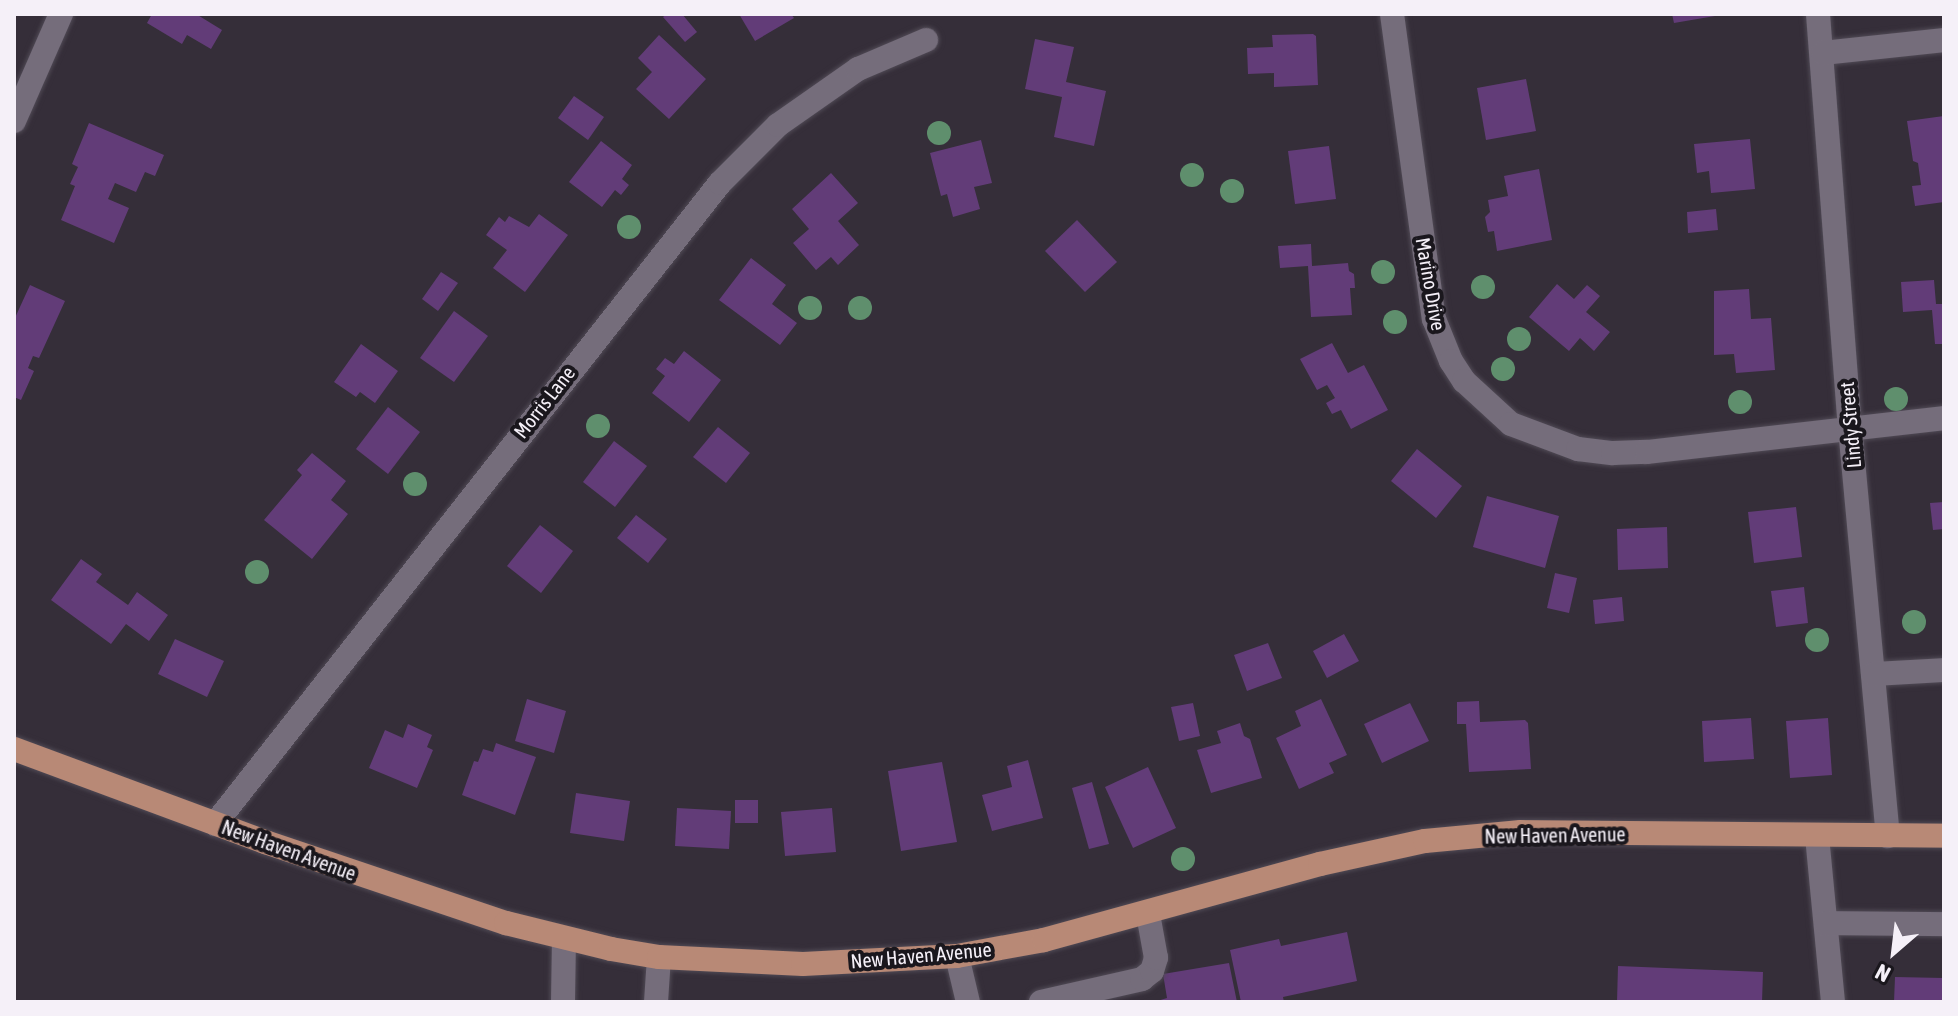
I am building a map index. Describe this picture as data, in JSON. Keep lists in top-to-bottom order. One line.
{"streets":{"main road":["New Haven Avenue"],"street":["Marino Drive","Morris Lane","Lindy Street"]},"crossings":[["Marino Drive","Lindy Street"],["Morris Lane","New Haven Avenue"],["Lindy Street","New Haven Avenue"]],"north":"bottom left"}
